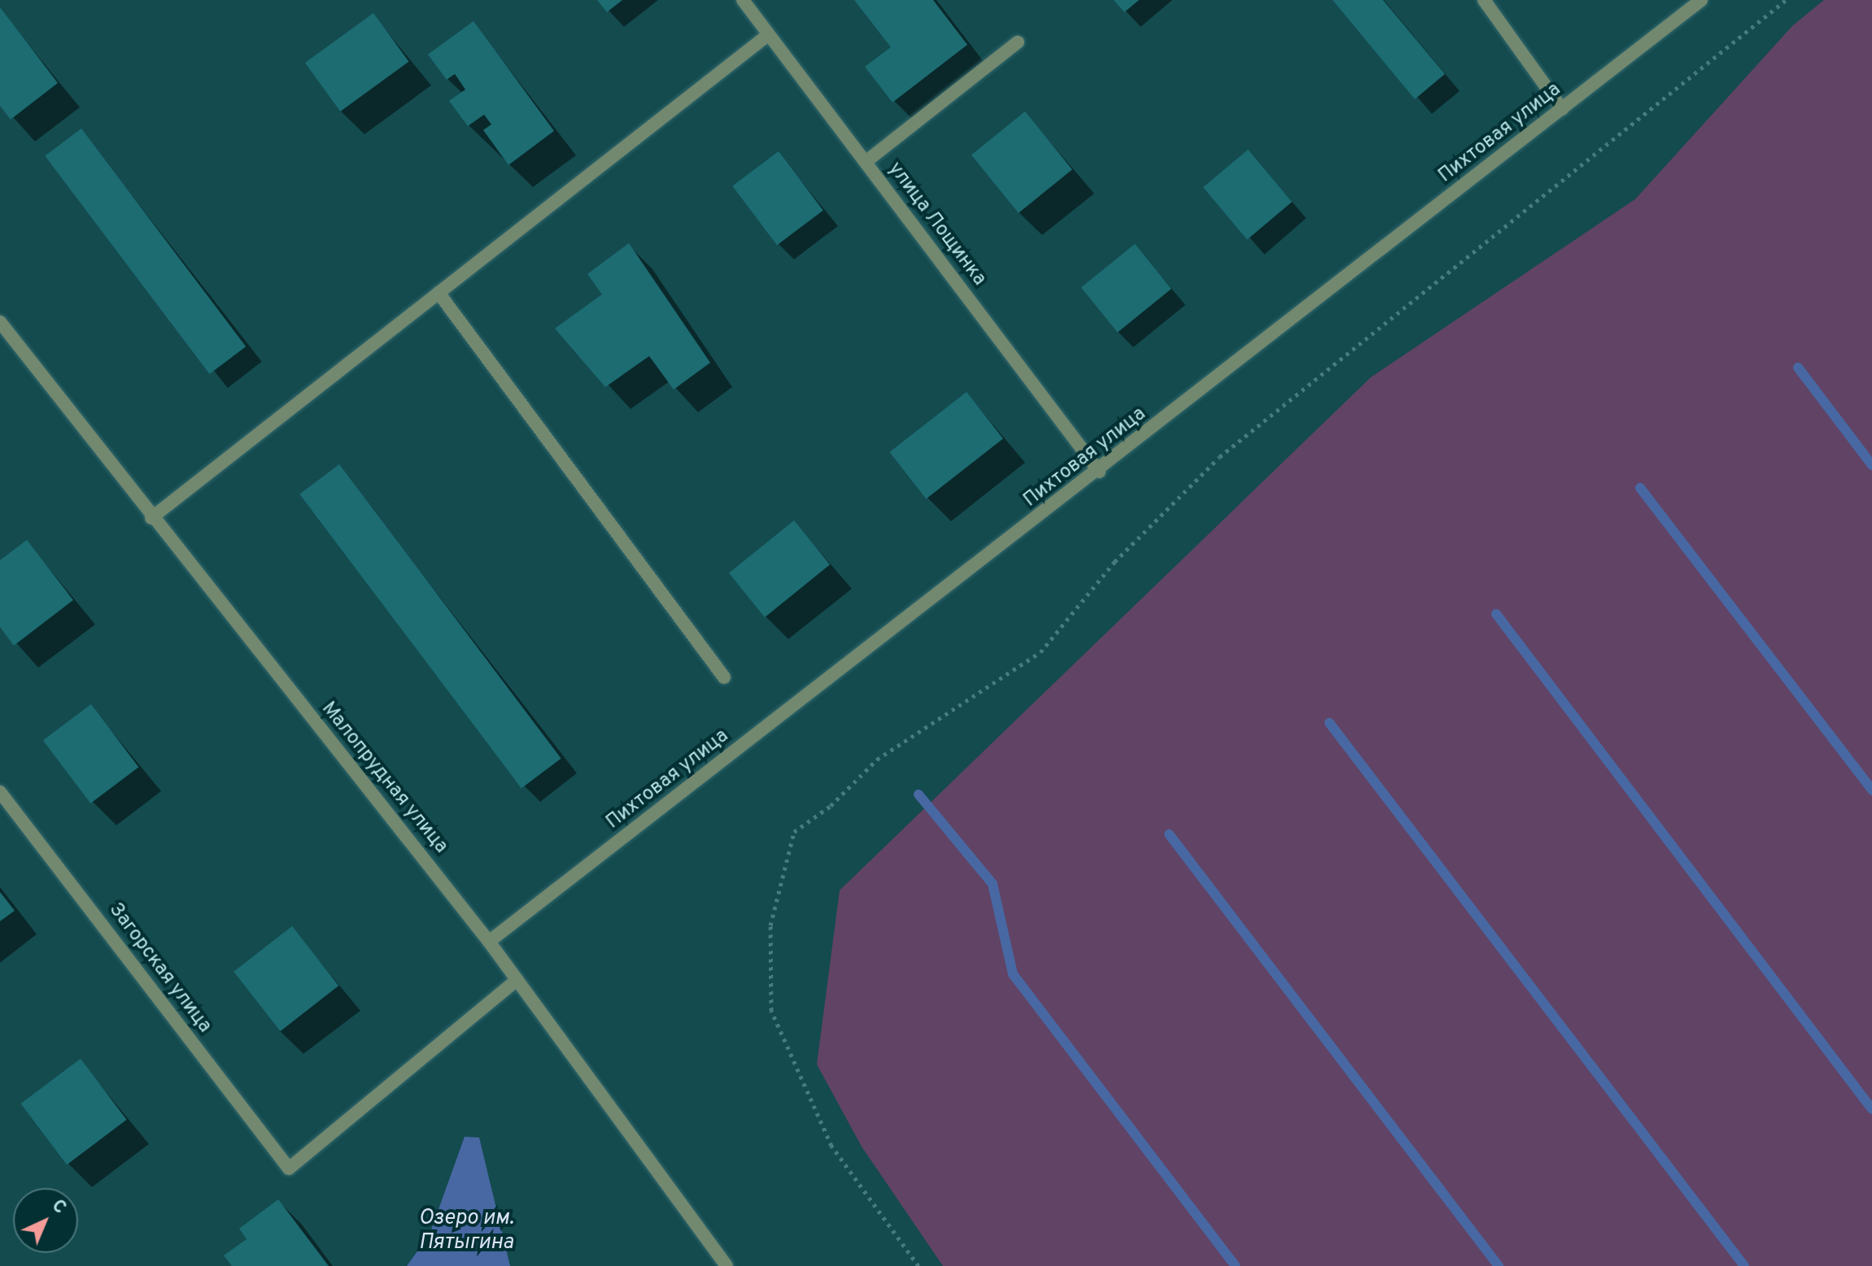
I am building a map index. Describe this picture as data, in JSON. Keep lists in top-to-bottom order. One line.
{"streets":{"street":["Пихтовая улица","улица Лощинка","Малопрудная улица","Загорская улица"]},"crossings":[["Пихтовая улица","улица Лощинка"],["Пихтовая улица","Малопрудная улица"],["Малопрудная улица","Загорская улица"]],"water":["Озеро им. Пятыгина"],"north":"top right"}
